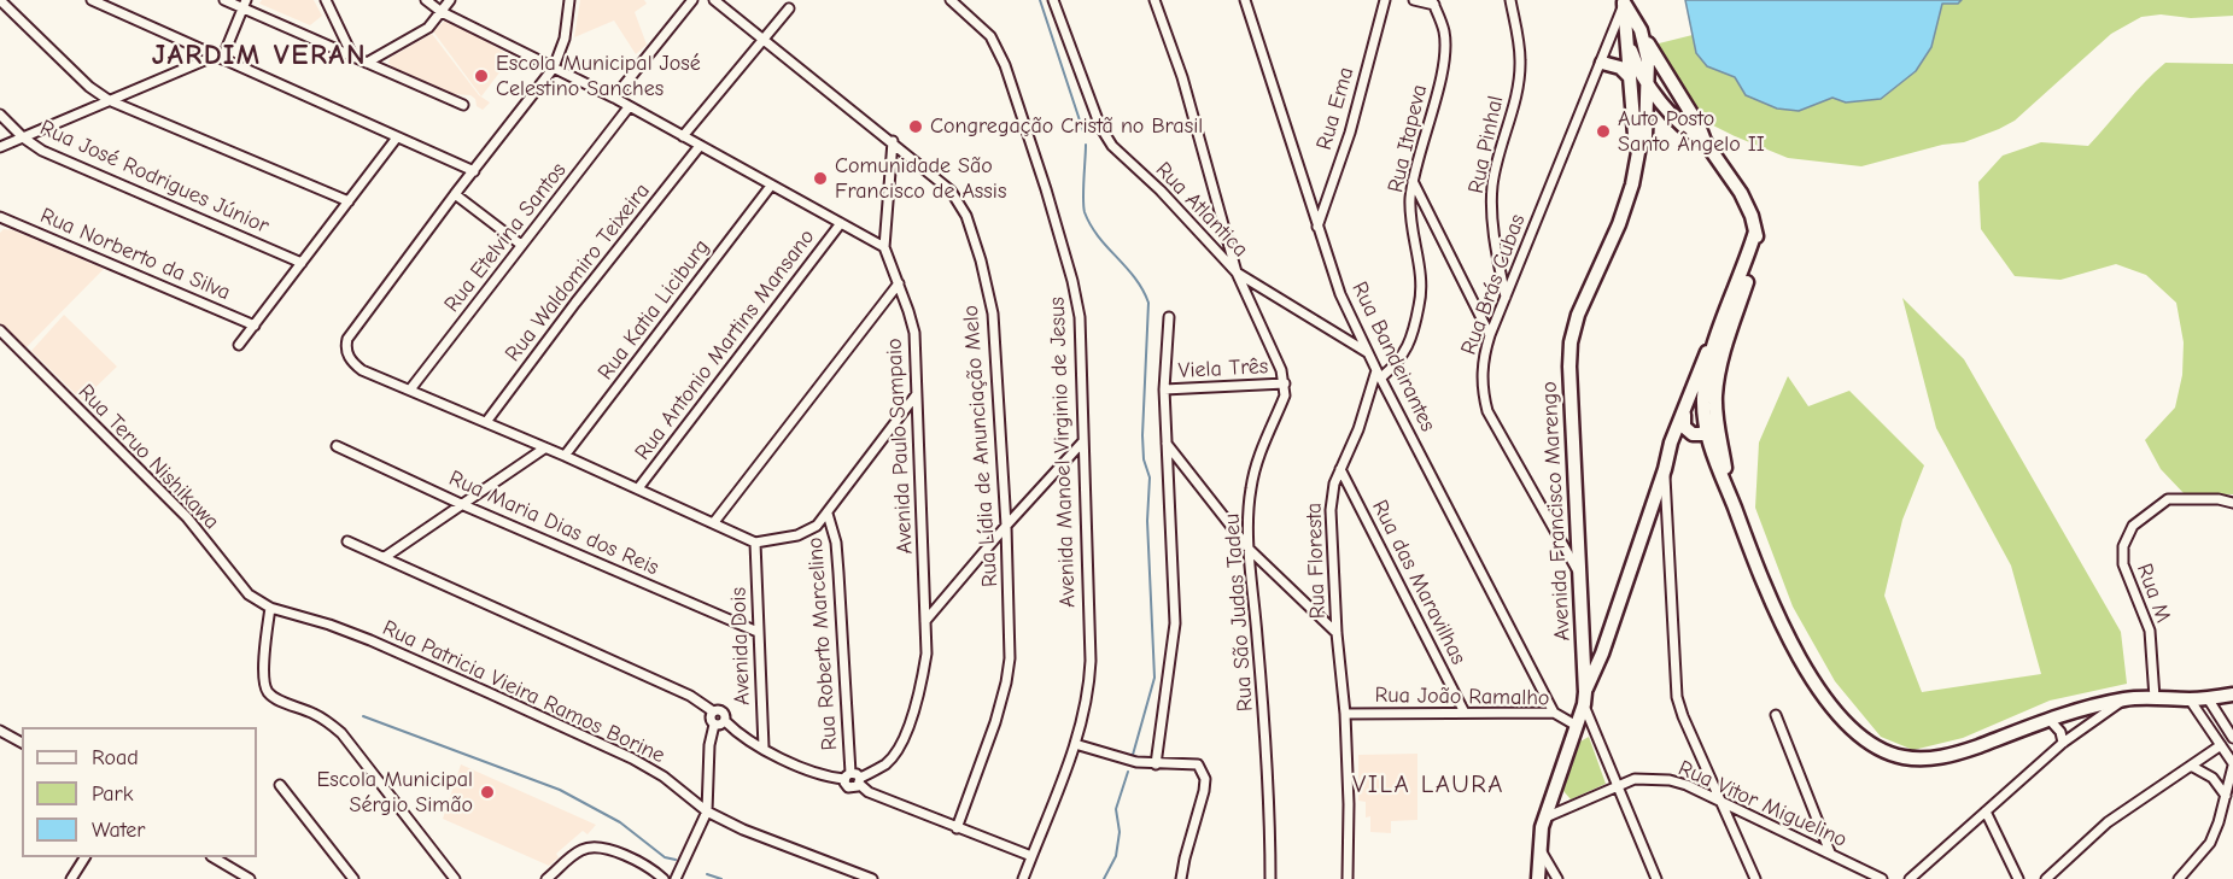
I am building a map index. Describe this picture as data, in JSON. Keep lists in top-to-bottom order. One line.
{"streets":{"main road":["Avenida Francisco Marengo"],"street":["Rua Ema","Rua Itapeva","Rua Pinhal","Rua José Rodrigues Júnior","Rua Atlantica","Rua Etelvina Santos","Rua Norberto da Silva","Rua Waldomiro Teixeira","Rua Brás Cubas","Rua Katia Liciburg","Rua Antonio Martins Mansano","Rua Bandeirantes","Viela Três","Avenida Paulo Sampaio","Rua Lídia de Anunciação Melo","Avenida Manoel Virginio de Jesus","Rua Teruo Nishikawa","Rua Maria Dias dos Reis","Rua Floresta","Rua das Maravilhas","Rua M","Rua São Judas Tadeu","Rua Roberto Marcelino","Avenida Dois","Rua Patricia Vieira Ramos Borine","Rua João Ramalho","Rua Vitor Miguelino"]},"crossings":[["Rua Ema","Rua Bandeirantes"],["Rua Itapeva","Rua Bandeirantes"],["Rua Itapeva","Rua Floresta"],["Rua Pinhal","Rua Brás Cubas"],["Rua Atlantica","Rua Bandeirantes"],["Rua Brás Cubas","Avenida Francisco Marengo"],["Rua Bandeirantes","Rua Floresta"],["Rua Bandeirantes","Rua João Ramalho"],["Viela Três","Rua São Judas Tadeu"],["Rua Teruo Nishikawa","Rua Patricia Vieira Ramos Borine"],["Avenida Francisco Marengo","Rua João Ramalho"],["Avenida Francisco Marengo","Rua Vitor Miguelino"],["Rua Maria Dias dos Reis","Avenida Dois"],["Rua Floresta","Rua das Maravilhas"],["Rua Floresta","Rua João Ramalho"],["Rua das Maravilhas","Rua João Ramalho"]],"districts":["JARDIM VERAN","VILA LAURA"],"places":["Escola Municipal José Celestino Sanches","Congregação Cristã no Brasil","Auto Posto Santo Ângelo II","Comunidade São Francisco de Assis","Escola Municipal Sérgio Simão"],"legend":["Road","Park","Water"]}
